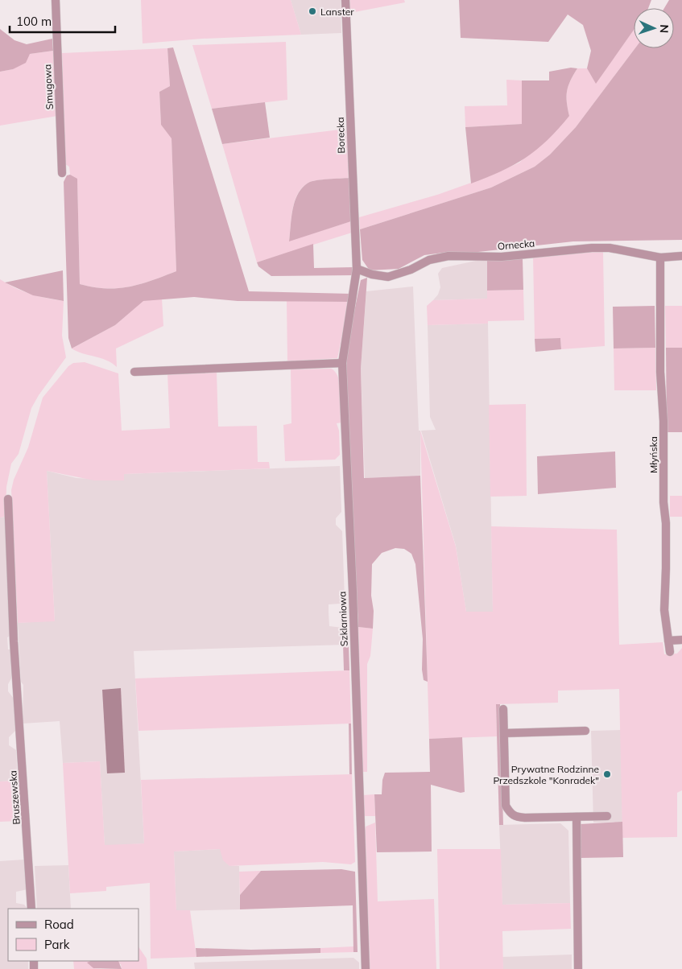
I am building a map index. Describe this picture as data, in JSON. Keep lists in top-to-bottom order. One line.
{"streets":{"street":["Smugowa","Borecka","Ornecka","Młyńska","Szklarniowa","Bruszewska"]},"crossings":[["Borecka","Ornecka"],["Borecka","Szklarniowa"],["Ornecka","Młyńska"],["Ornecka","Szklarniowa"]],"places":["Lanster","Prywatne Rodzinne Przedszkole \"Konradek\""],"legend":["Road","Park"],"scale_bar":"100 m","north":"right"}
